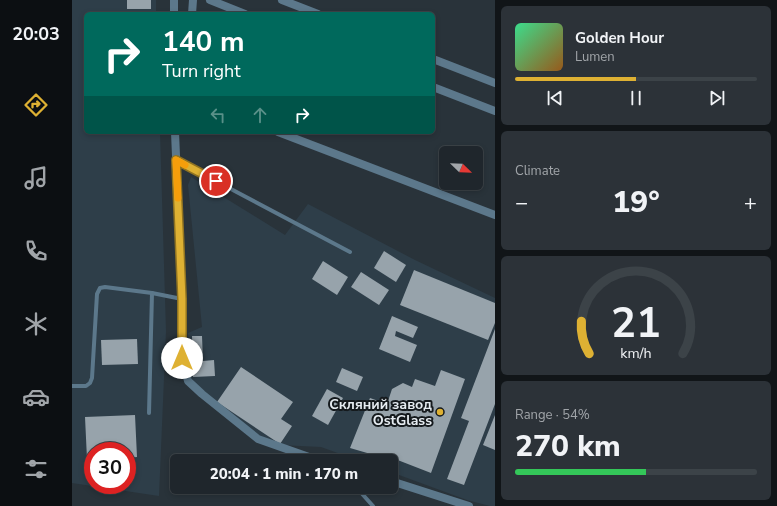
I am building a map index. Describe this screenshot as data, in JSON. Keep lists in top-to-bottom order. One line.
{"places":["Скляний завод OstGlass"],"north":"bottom right","page":{"tabs":"20:03","turn":["140 m","Turn right"],"song":["Golden Hour","Lumen"],"tile":["Climate",["Range · 54%","270 km"]],"heat":["−","19°","+"],"limit":"30","trip":"20:04 · 1 min · 170 m","gauge":["21","km/h"]}}
